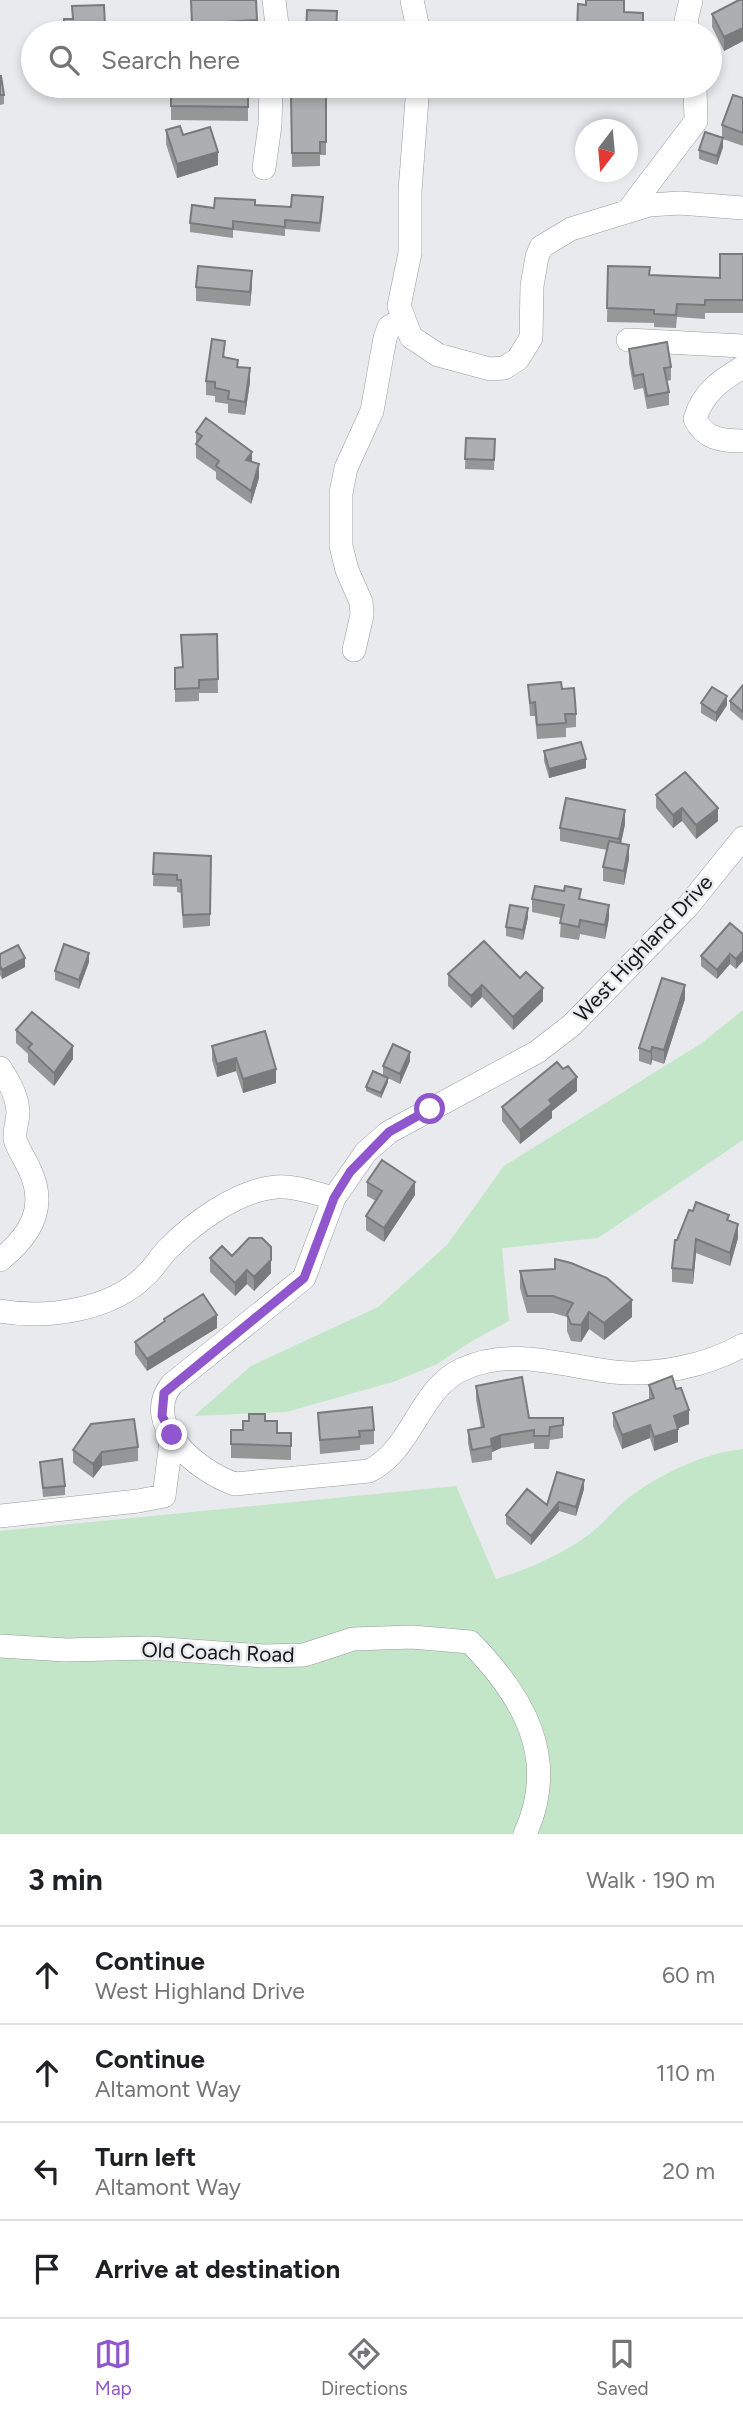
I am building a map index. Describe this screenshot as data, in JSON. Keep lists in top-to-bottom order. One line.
{"streets":{"street":["West Highland Drive","Old Coach Road"]},"north":"bottom","page":{"search":"Search here","heading":["3 min","Walk · 190 m"],"list":[["Continue","West Highland Drive","60 m"],["Continue","Altamont Way","110 m"],["Turn left","Altamont Way","20 m"],"Arrive at destination"],"nav":["Map","Directions","Saved"]}}
